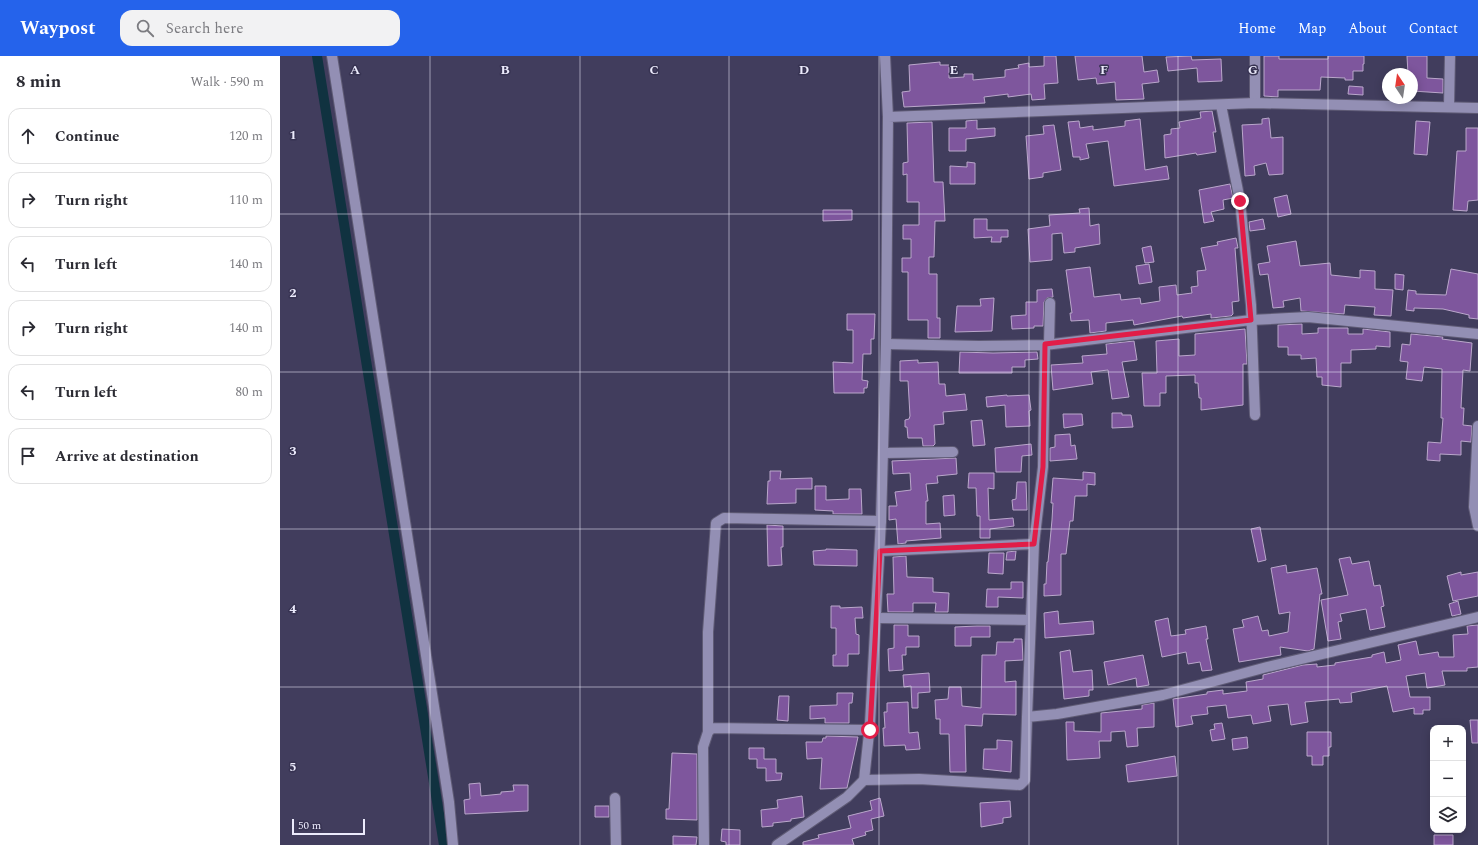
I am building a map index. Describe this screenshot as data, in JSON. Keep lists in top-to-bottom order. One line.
{"scale_bar":"50 m","north":"top","page":{"header":"Waypost","search":"Search here","nav":["Home","Map","About","Contact"],"heading":["8 min","Walk · 590 m"],"list":[["Continue","120 m"],["Turn right","110 m"],["Turn left","140 m"],["Turn right","140 m"],["Turn left","80 m"],"Arrive at destination"],"map_buttons":["+","−"],"scale":"50 m"},"grid":{"columns":["A","B","C","D","E","F","G"],"rows":["1","2","3","4","5"]}}
